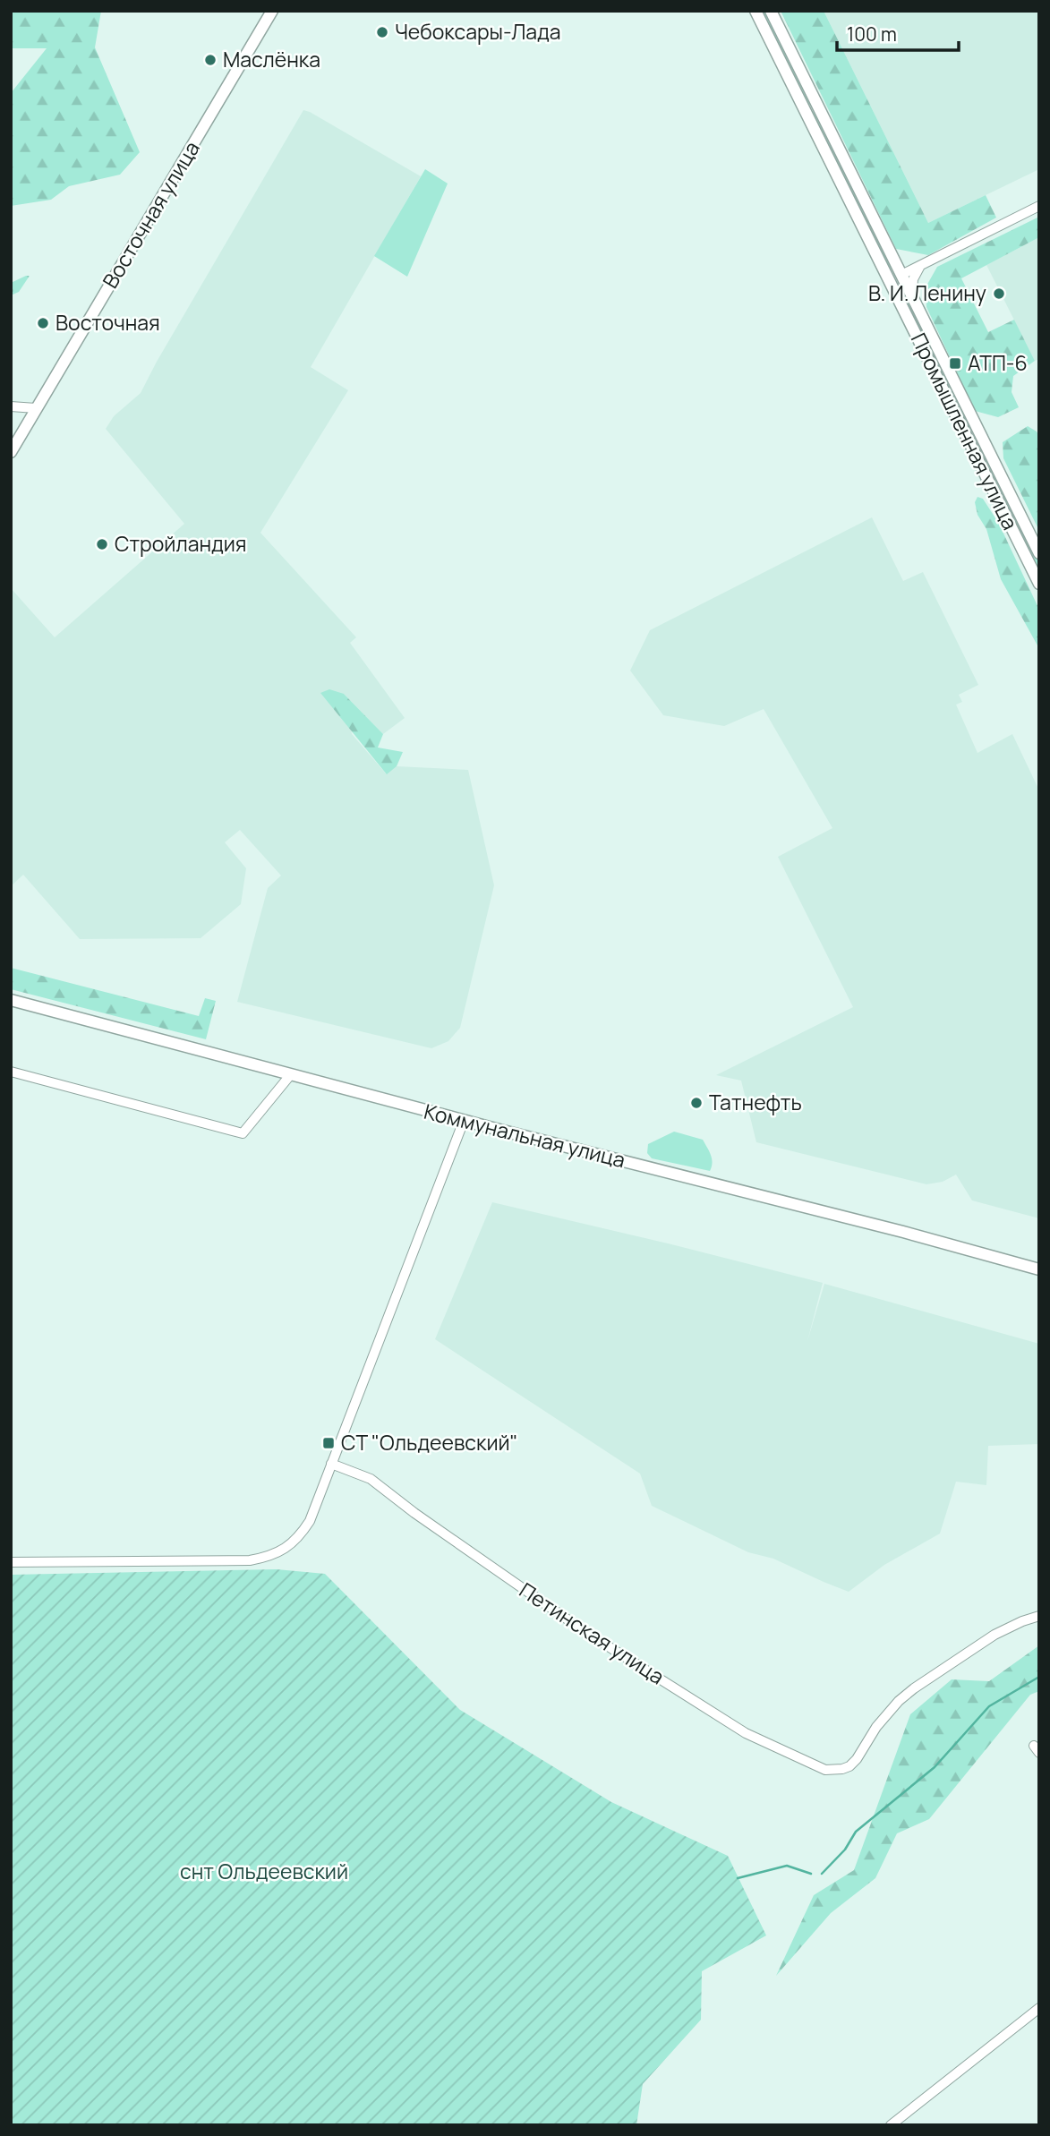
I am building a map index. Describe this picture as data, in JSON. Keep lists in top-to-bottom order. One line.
{"streets":{"main road":["Восточная улица","Промышленная улица","Коммунальная улица"],"street":["Петинская улица"]},"parks":["снт Ольдеевский"],"places":{"other":["Чебоксары-Лада","Маслёнка","В. И. Ленину","Восточная","Стройландия","Татнефть"],"transit":["АТП-6","СТ \"Ольдеевский\""]},"scale_bar":"100 m"}
